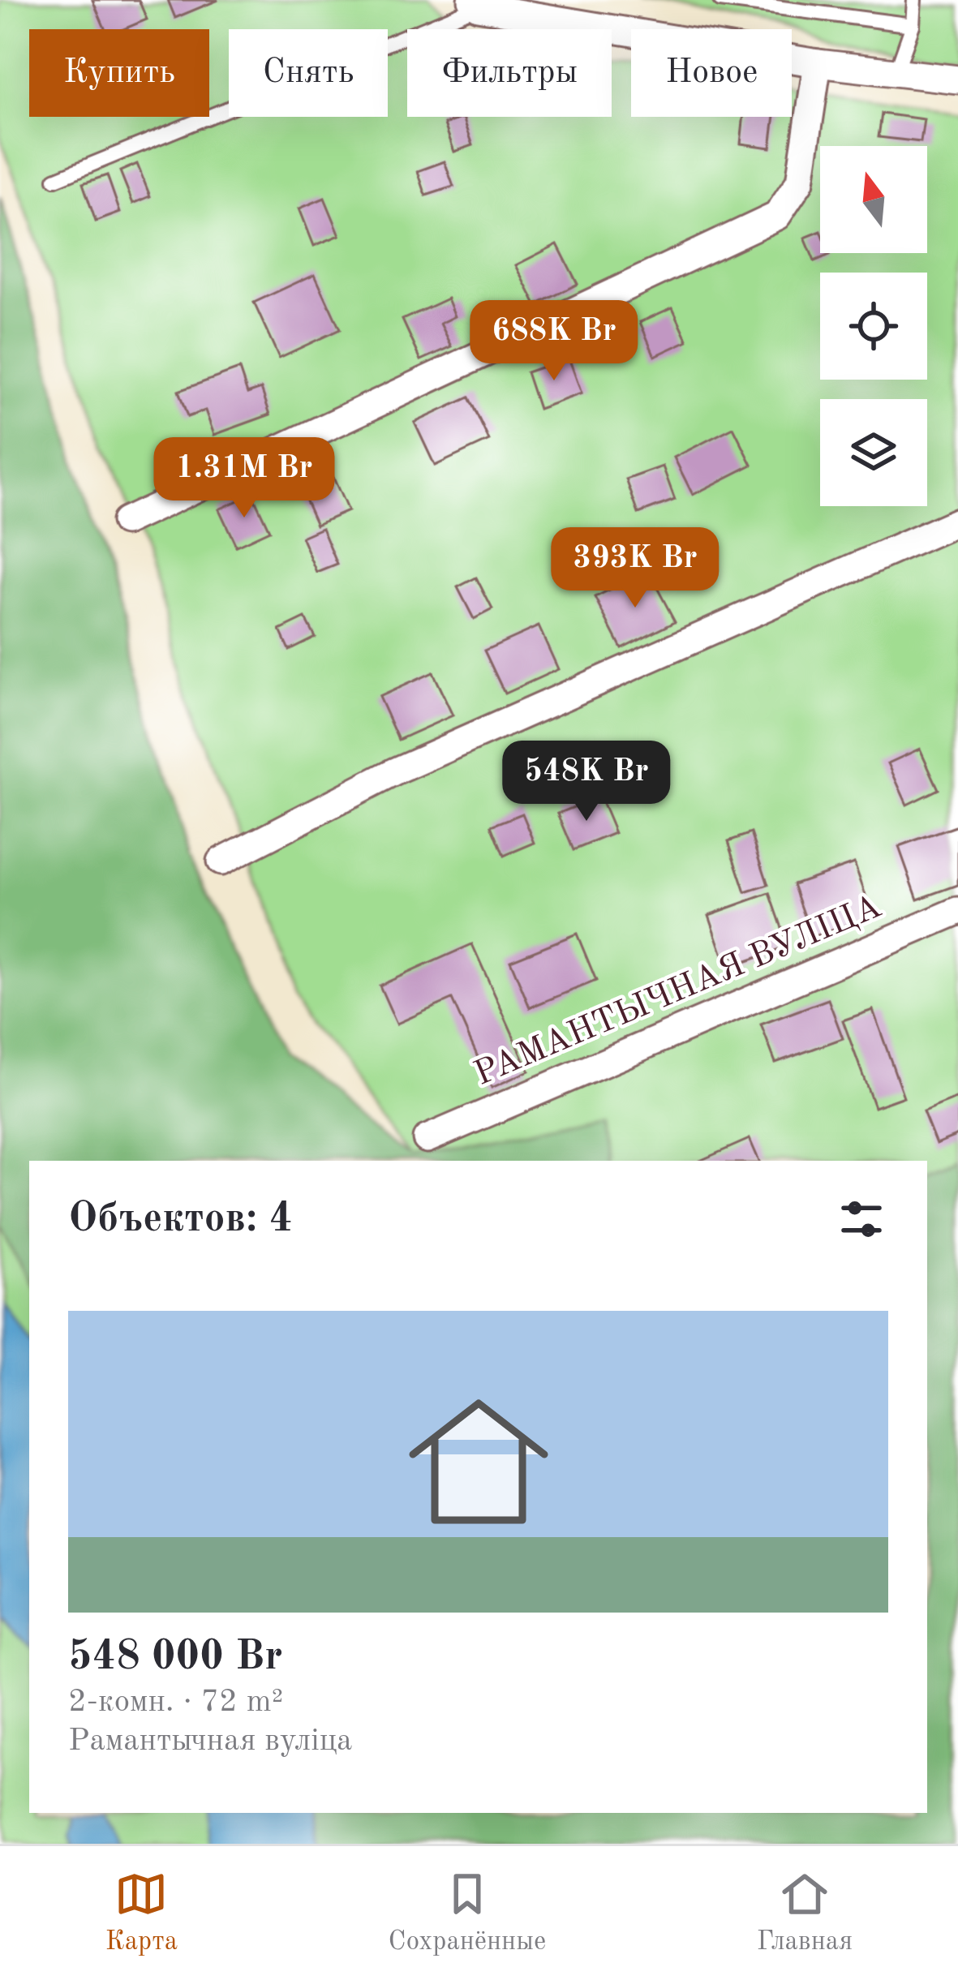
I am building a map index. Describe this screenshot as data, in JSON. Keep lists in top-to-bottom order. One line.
{"streets":{"street":["РАМАНТЫЧНАЯ ВУЛІЦА"]},"north":"top","page":{"chip":["Купить","Снять","Фильтры","Новое"],"price":["688K Br","1.31M Br","393K Br","548K Br"],"heading":"Объектов: 4","list":[{"name":"548 000 Br","note":"2-комн. · 72 m² · Рамантычная вуліца"}],"tabs":["Карта","Сохранённые","Главная"]}}
